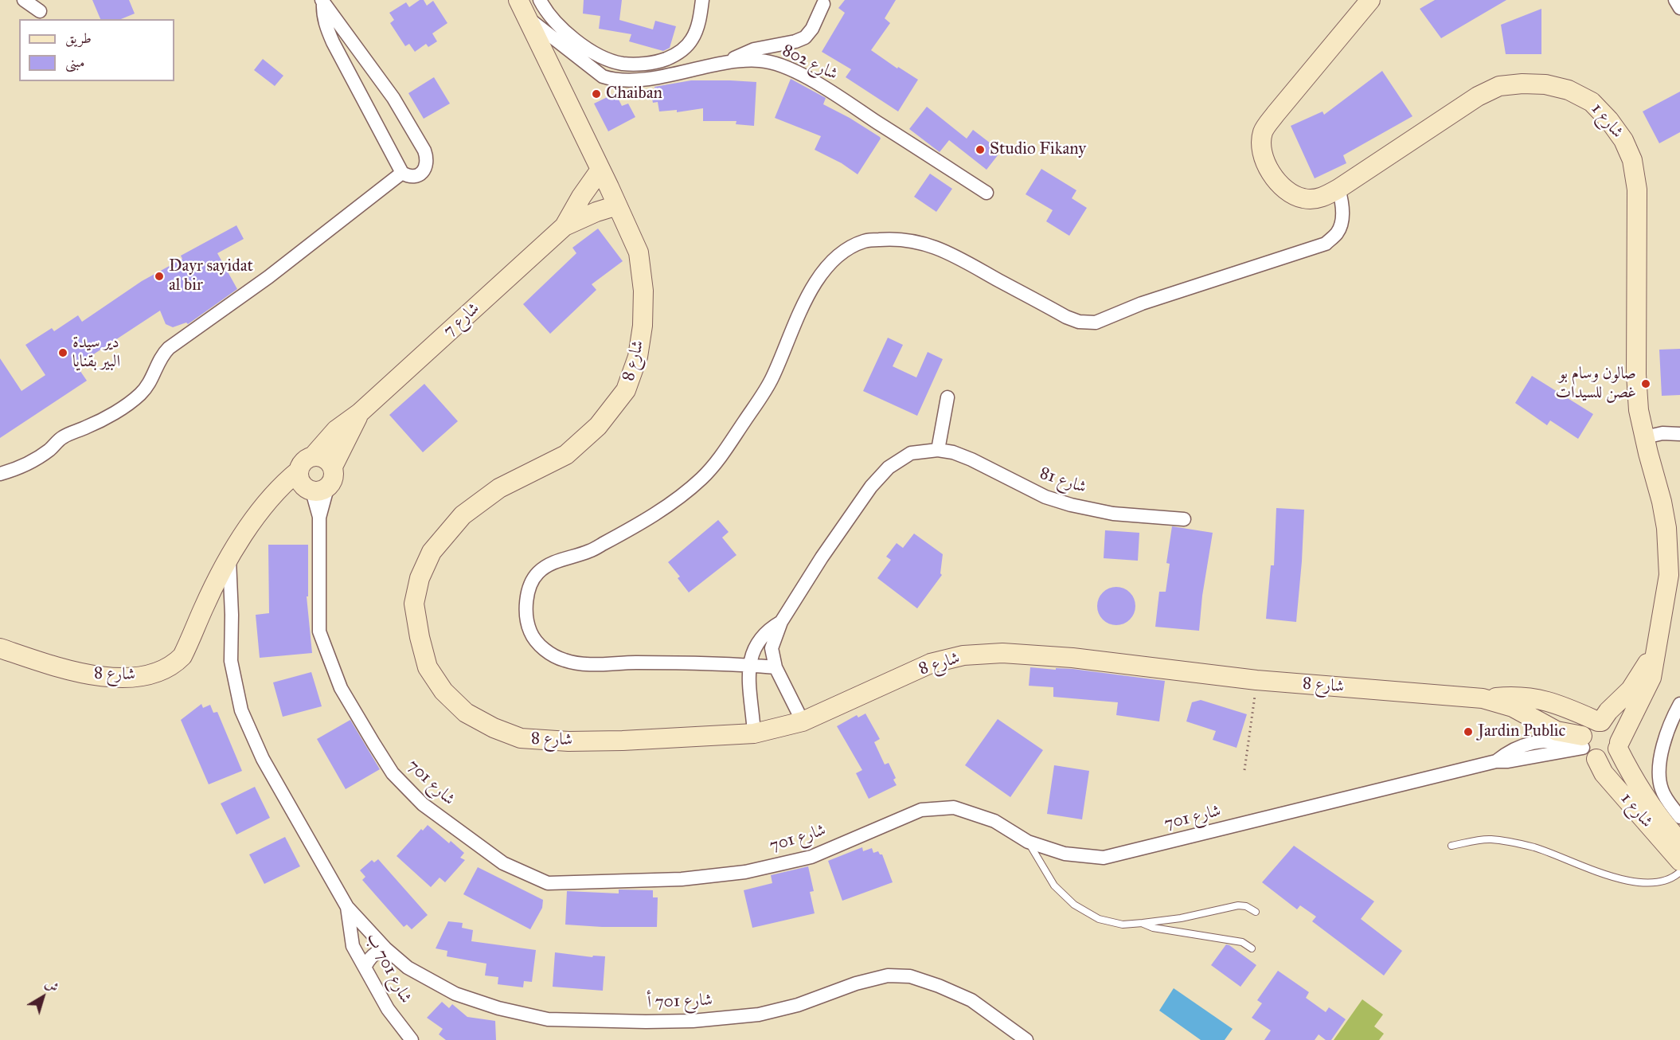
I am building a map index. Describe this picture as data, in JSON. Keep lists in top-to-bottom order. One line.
{"streets":{"street":["شارع 802","شارع 1","شارع 7","شارع 8","شارع 81","شارع 701","شارع 701 ب","شارع 701 أ"]},"crossings":[["شارع 802","شارع 8"],["شارع 1","شارع 8"],["شارع 1","شارع 701"],["شارع 7","شارع 8"],["شارع 7","شارع 701"],["شارع 8","شارع 81"],["شارع 8","شارع 701"],["شارع 701 ب","شارع 701 أ"]],"places":["Chaiban","Studio Fikany","Dayr sayidat al bir","دير سيدة البير بقنايا","صالون وسام بو غصن للسيدات","Jardin Public"],"legend":["طريق","مبنى"],"north":"top right"}
